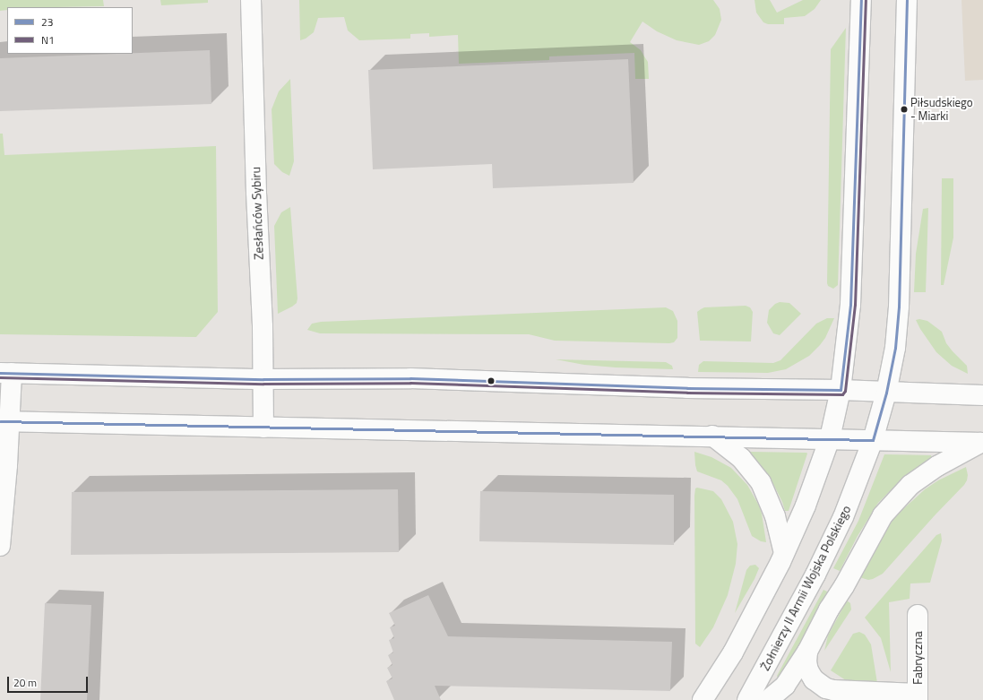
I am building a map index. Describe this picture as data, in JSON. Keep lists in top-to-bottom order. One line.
{"streets":{"street":["Zesłańców Sybiru","Żołnierzy II Armii Wojska Polskiego","Fabryczna"]},"places":["Piłsudskiego - Miarki"],"lines":["transit line 23","transit line N1"],"legend":["23","N1"],"scale_bar":"20 m"}
